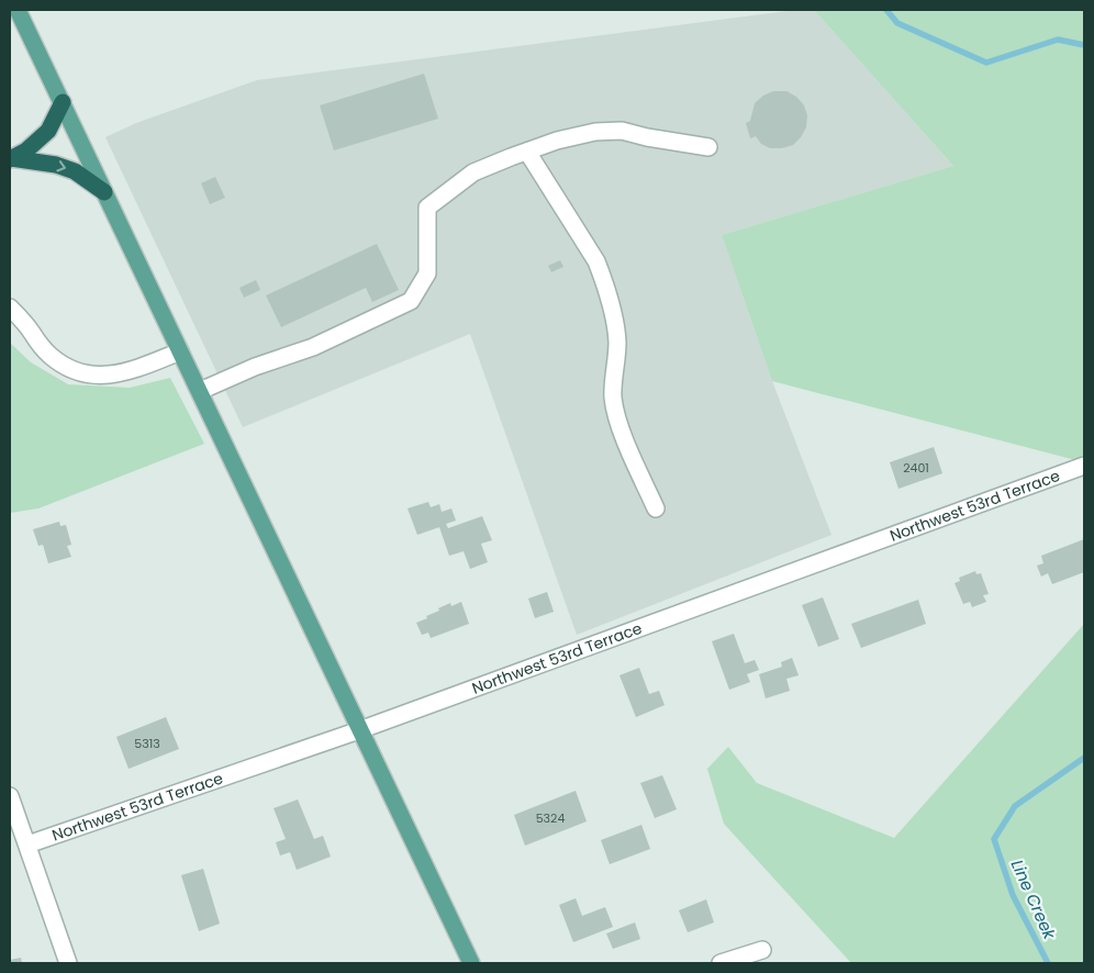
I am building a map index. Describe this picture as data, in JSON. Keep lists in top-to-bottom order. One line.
{"streets":{"street":["Northwest 53rd Terrace"]},"water":["Line Creek"],"house_numbers":["2401","5313","5324"]}
